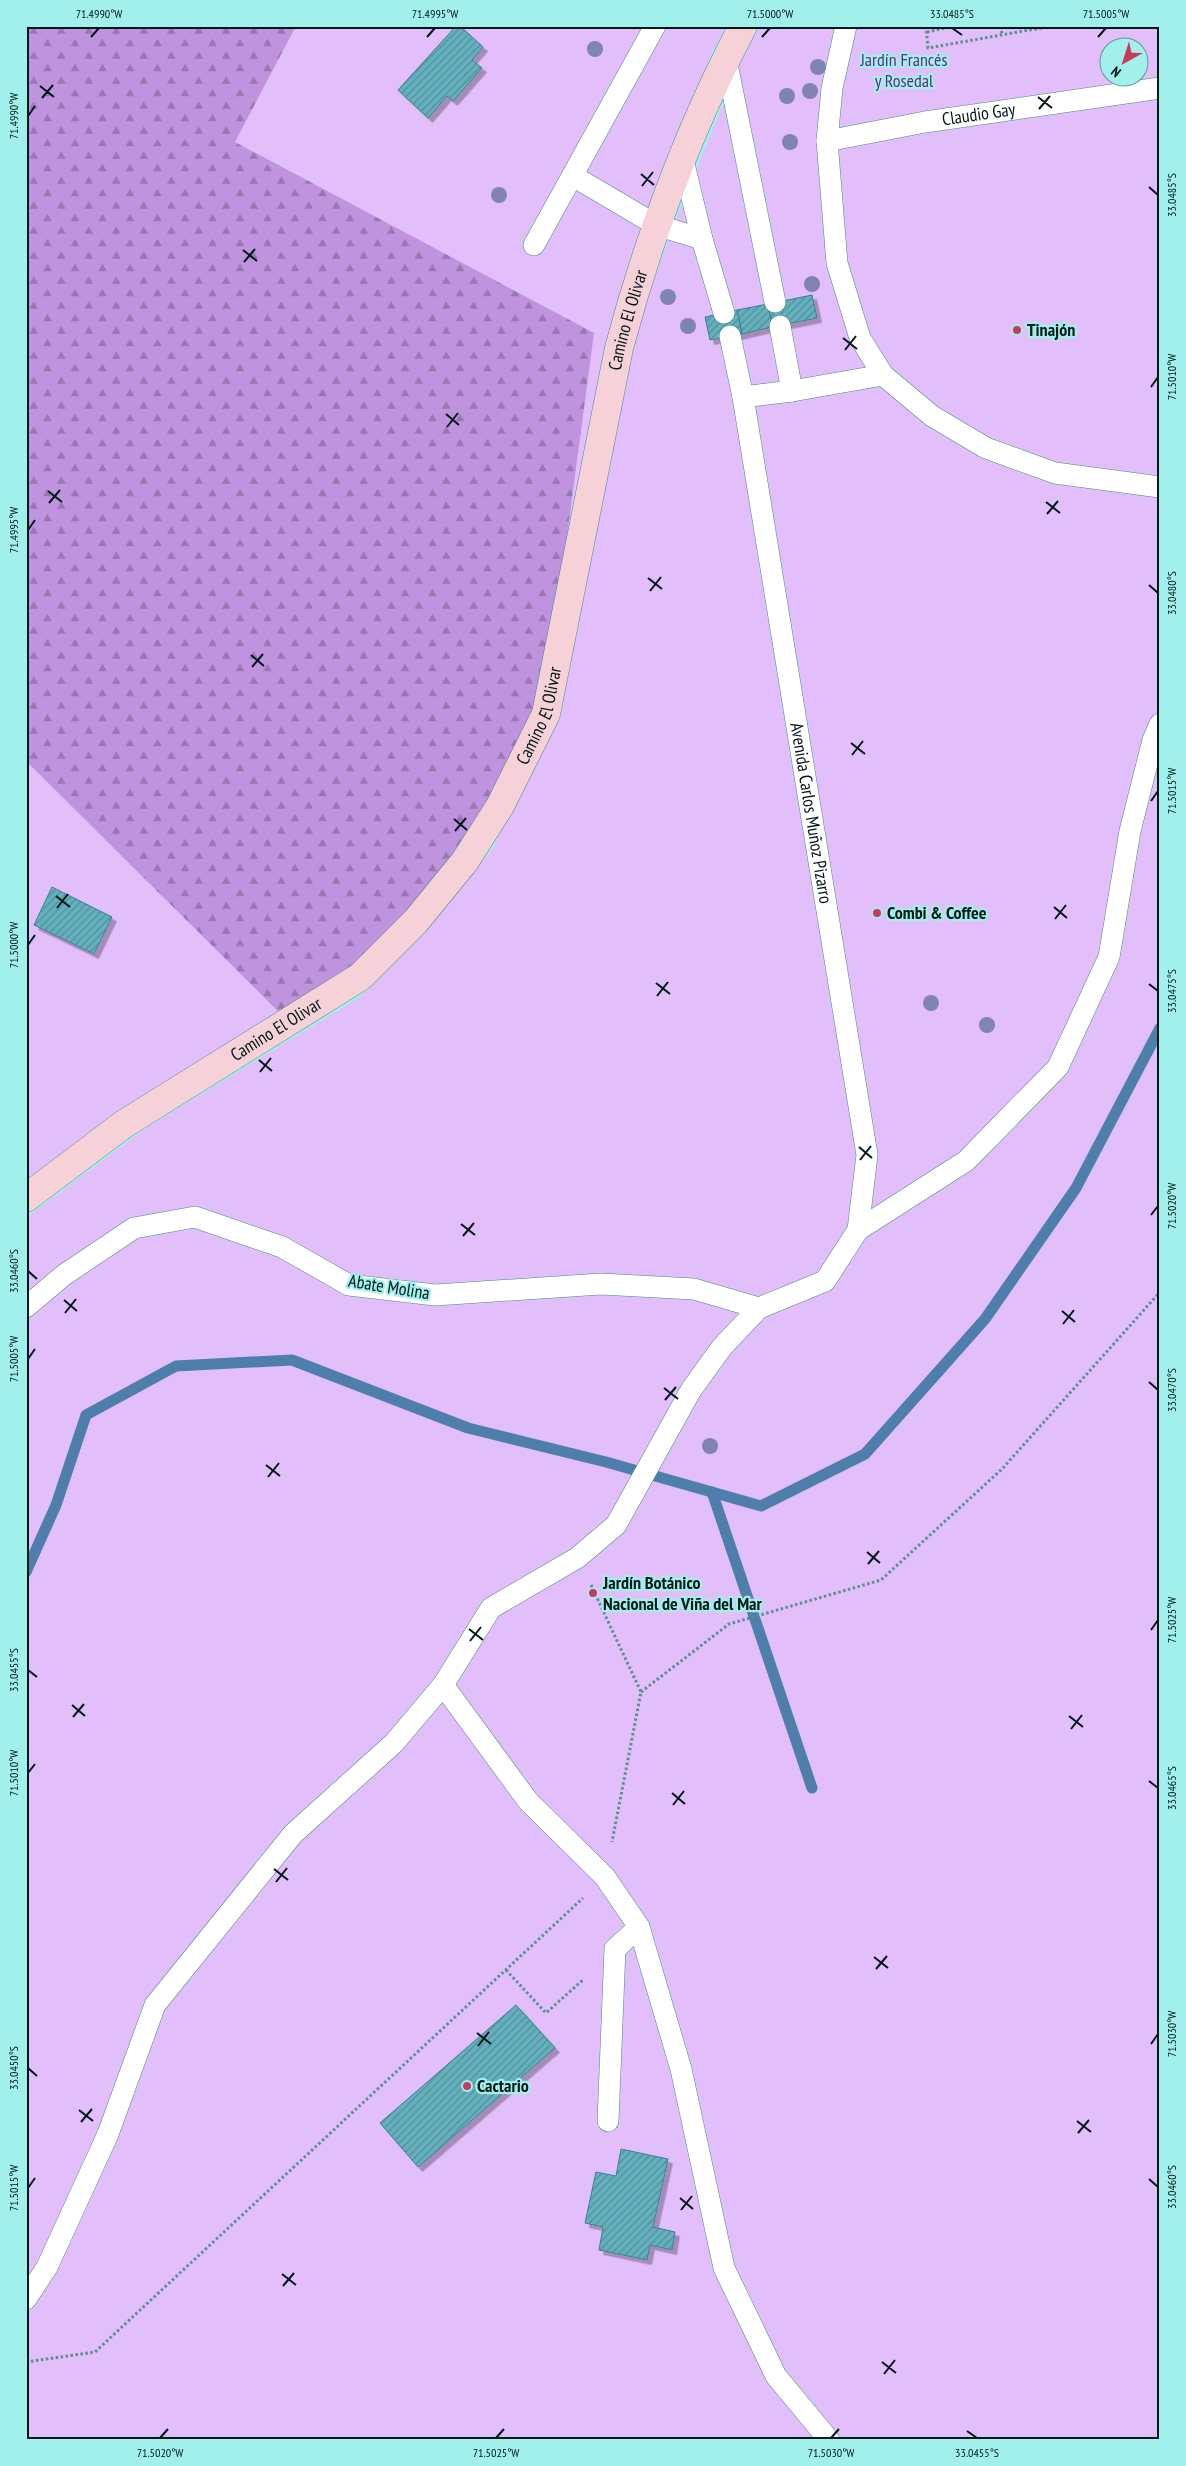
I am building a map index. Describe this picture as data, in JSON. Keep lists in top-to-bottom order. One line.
{"streets":{"main road":["Camino El Olivar"],"lane":["Claudio Gay","Avenida Carlos Muñoz Pizarro","Abate Molina"]},"parks":["Jardín Francés y Rosedal"],"places":["Tinajón","Combi & Coffee","Jardín Botánico Nacional de Viña del Mar","Cactario"],"north":"bottom left","coordinates":["71.4990°W","71.4995°W","71.5000°W","33.0485°S","71.5005°W","71.5010°W","33.0480°S","71.5015°W","33.0475°S","71.5020°W","33.0460°S","33.0470°S","71.5025°W","33.0455°S","33.0465°S","71.5030°W","33.0450°S"]}
